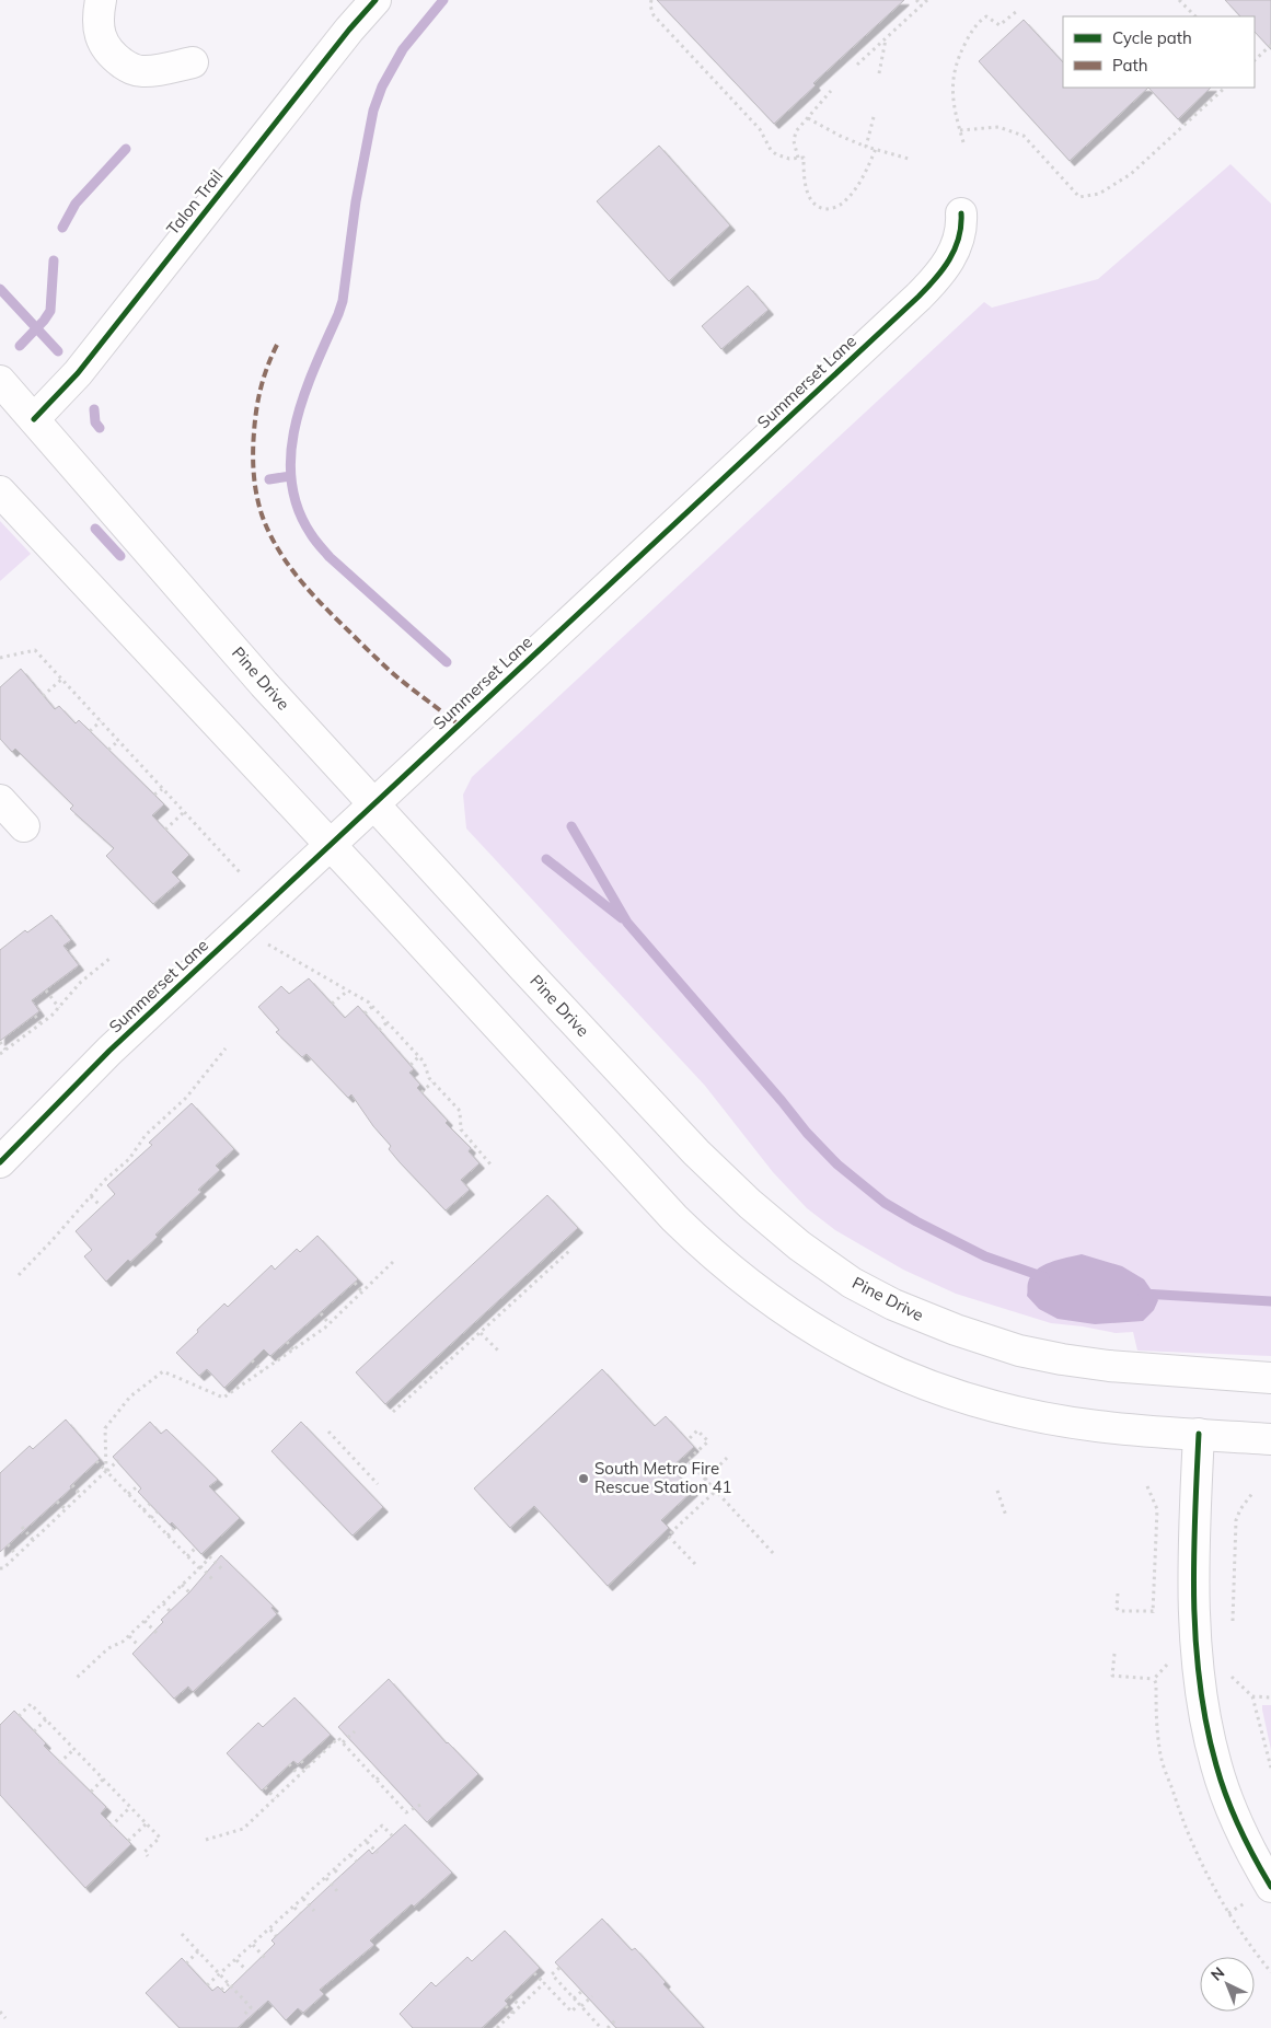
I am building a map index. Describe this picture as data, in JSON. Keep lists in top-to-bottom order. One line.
{"streets":{"main road":["Talon Trail","Summerset Lane","Pine Drive"]},"crossings":[["Talon Trail","Pine Drive"],["Summerset Lane","Pine Drive"]],"places":["South Metro Fire Rescue Station 41"],"legend":["Cycle path","Path"],"north":"top left"}
